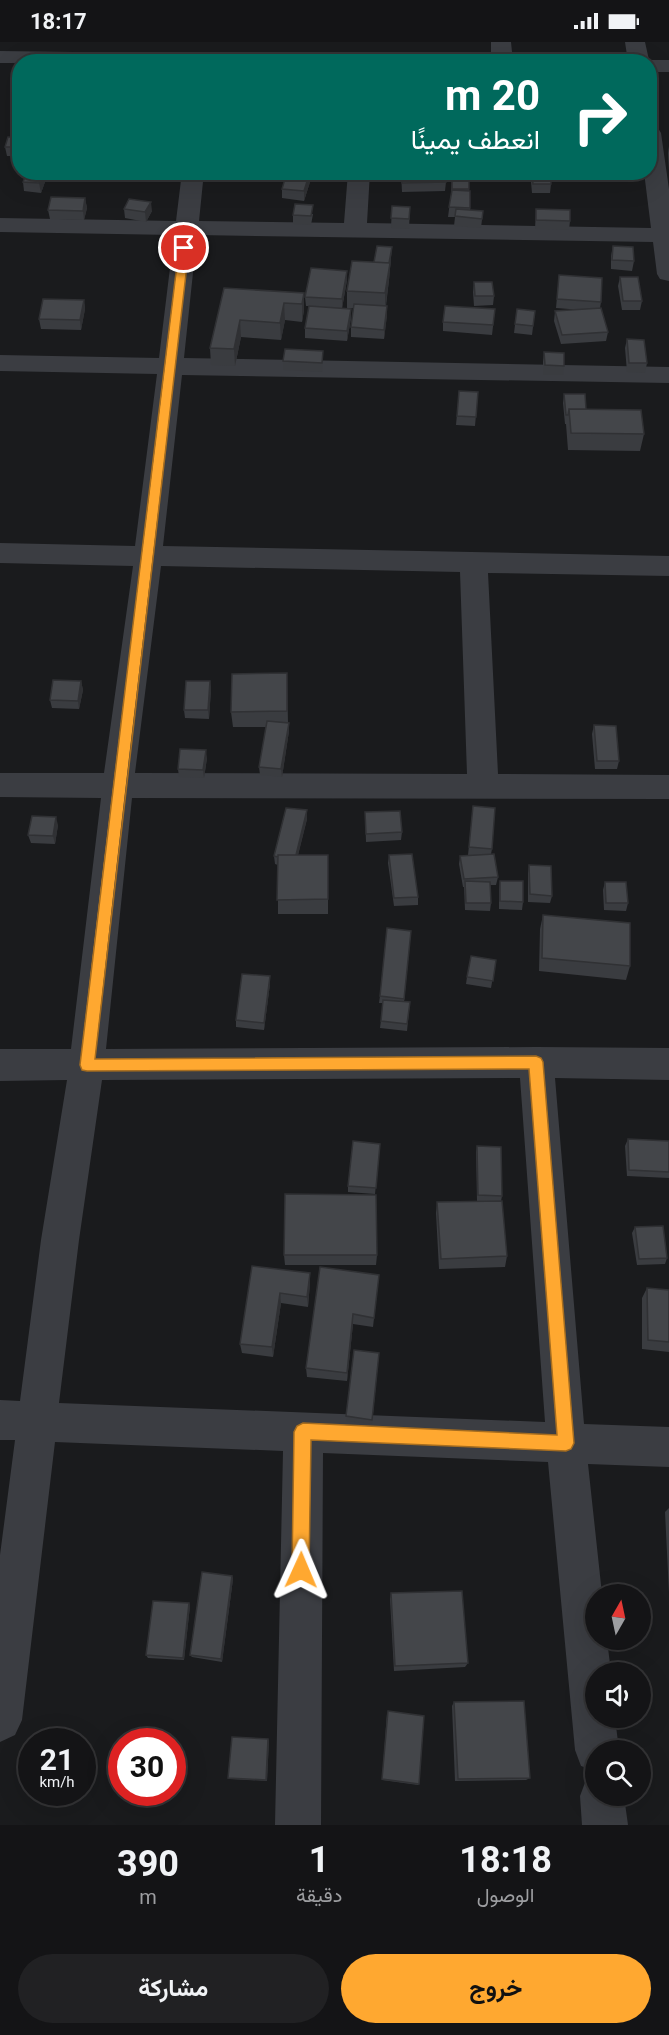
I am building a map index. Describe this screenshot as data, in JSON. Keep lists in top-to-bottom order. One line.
{"north":"top","page":{"status":"18:17","turn":["20 m","انعطف يمينًا"],"speed":"21 km/h","limit":"30","eta":["18:18","الوصول","1","دقيقة","390","m"],"buttons":["خروج","مشاركة"]}}
